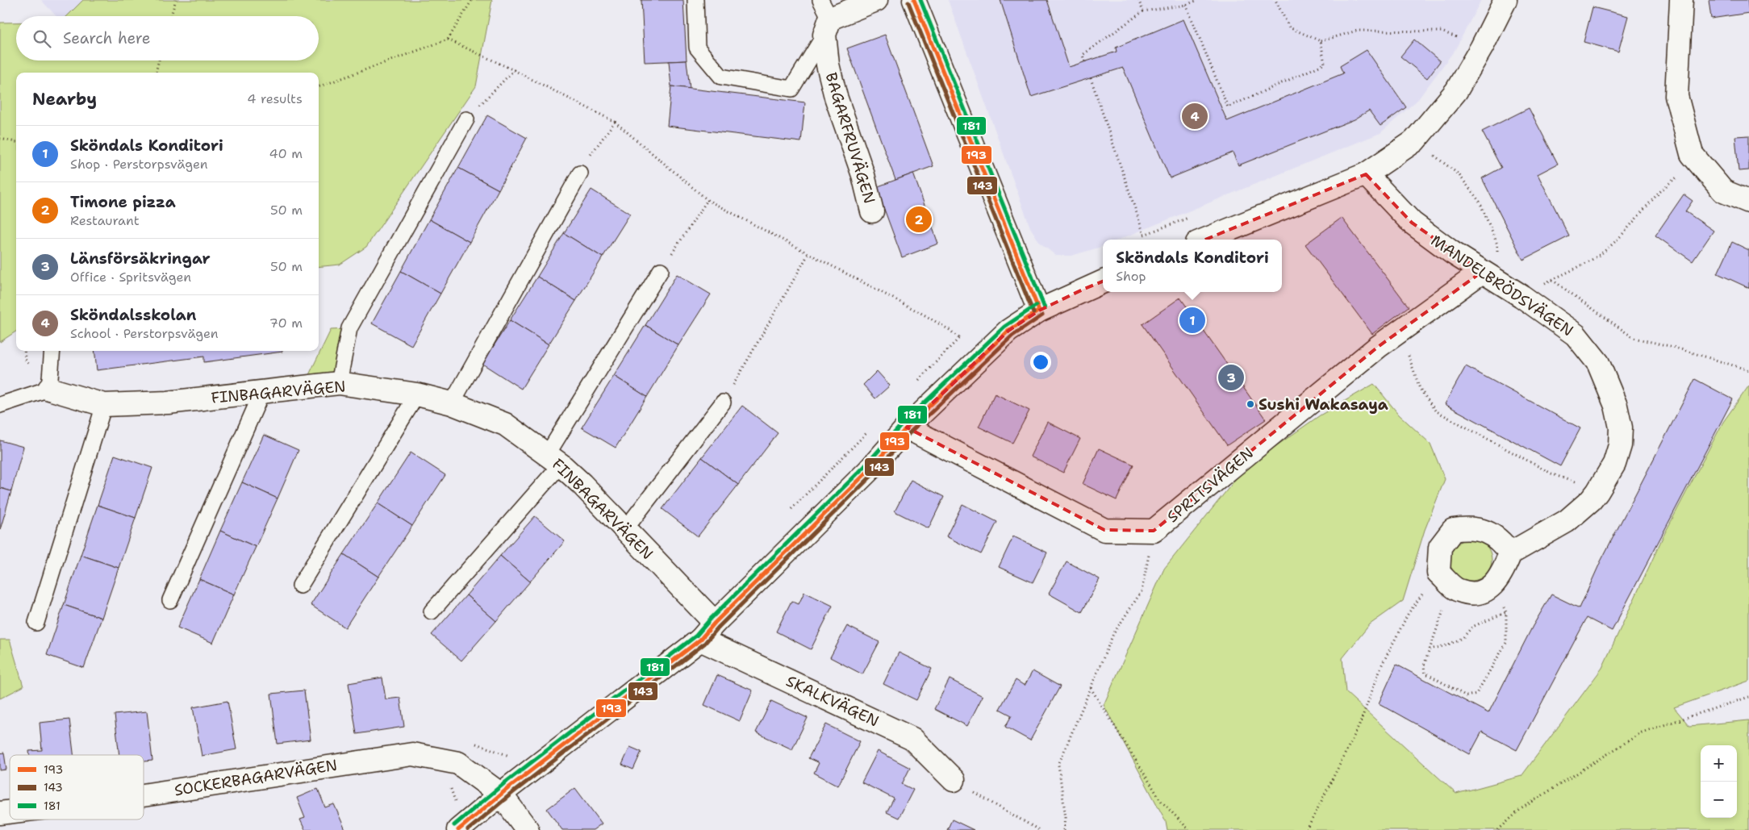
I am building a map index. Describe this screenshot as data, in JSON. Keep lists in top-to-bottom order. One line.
{"streets":{"street":["BAGARFRUVÄGEN","MANDELBRÖDSVÄGEN","FINBAGARVÄGEN","SPRITSVÄGEN","SKALKVÄGEN","SOCKERBAGARVÄGEN"]},"crossings":[["MANDELBRÖDSVÄGEN","SPRITSVÄGEN"]],"places":["Sushi Wakasaya"],"lines":["transit line 193","transit line 181","transit line 143"],"legend":["193","143","181"],"page":{"search":"Search here","heading":["Nearby","4 results"],"pins":["4","2","1","3"],"list":[{"mark":"1","name":"Sköndals Konditori","note":"Shop · Perstorpsvägen","value":"40 m"},{"mark":"2","name":"Timone pizza","note":"Restaurant","value":"50 m"},{"mark":"3","name":"Länsförsäkringar","note":"Office · Spritsvägen","value":"50 m"},{"mark":"4","name":"Sköndalsskolan","note":"School · Perstorpsvägen","value":"70 m"}],"popup":["Sköndals Konditori","Shop"],"map_buttons":["+","−"]}}
